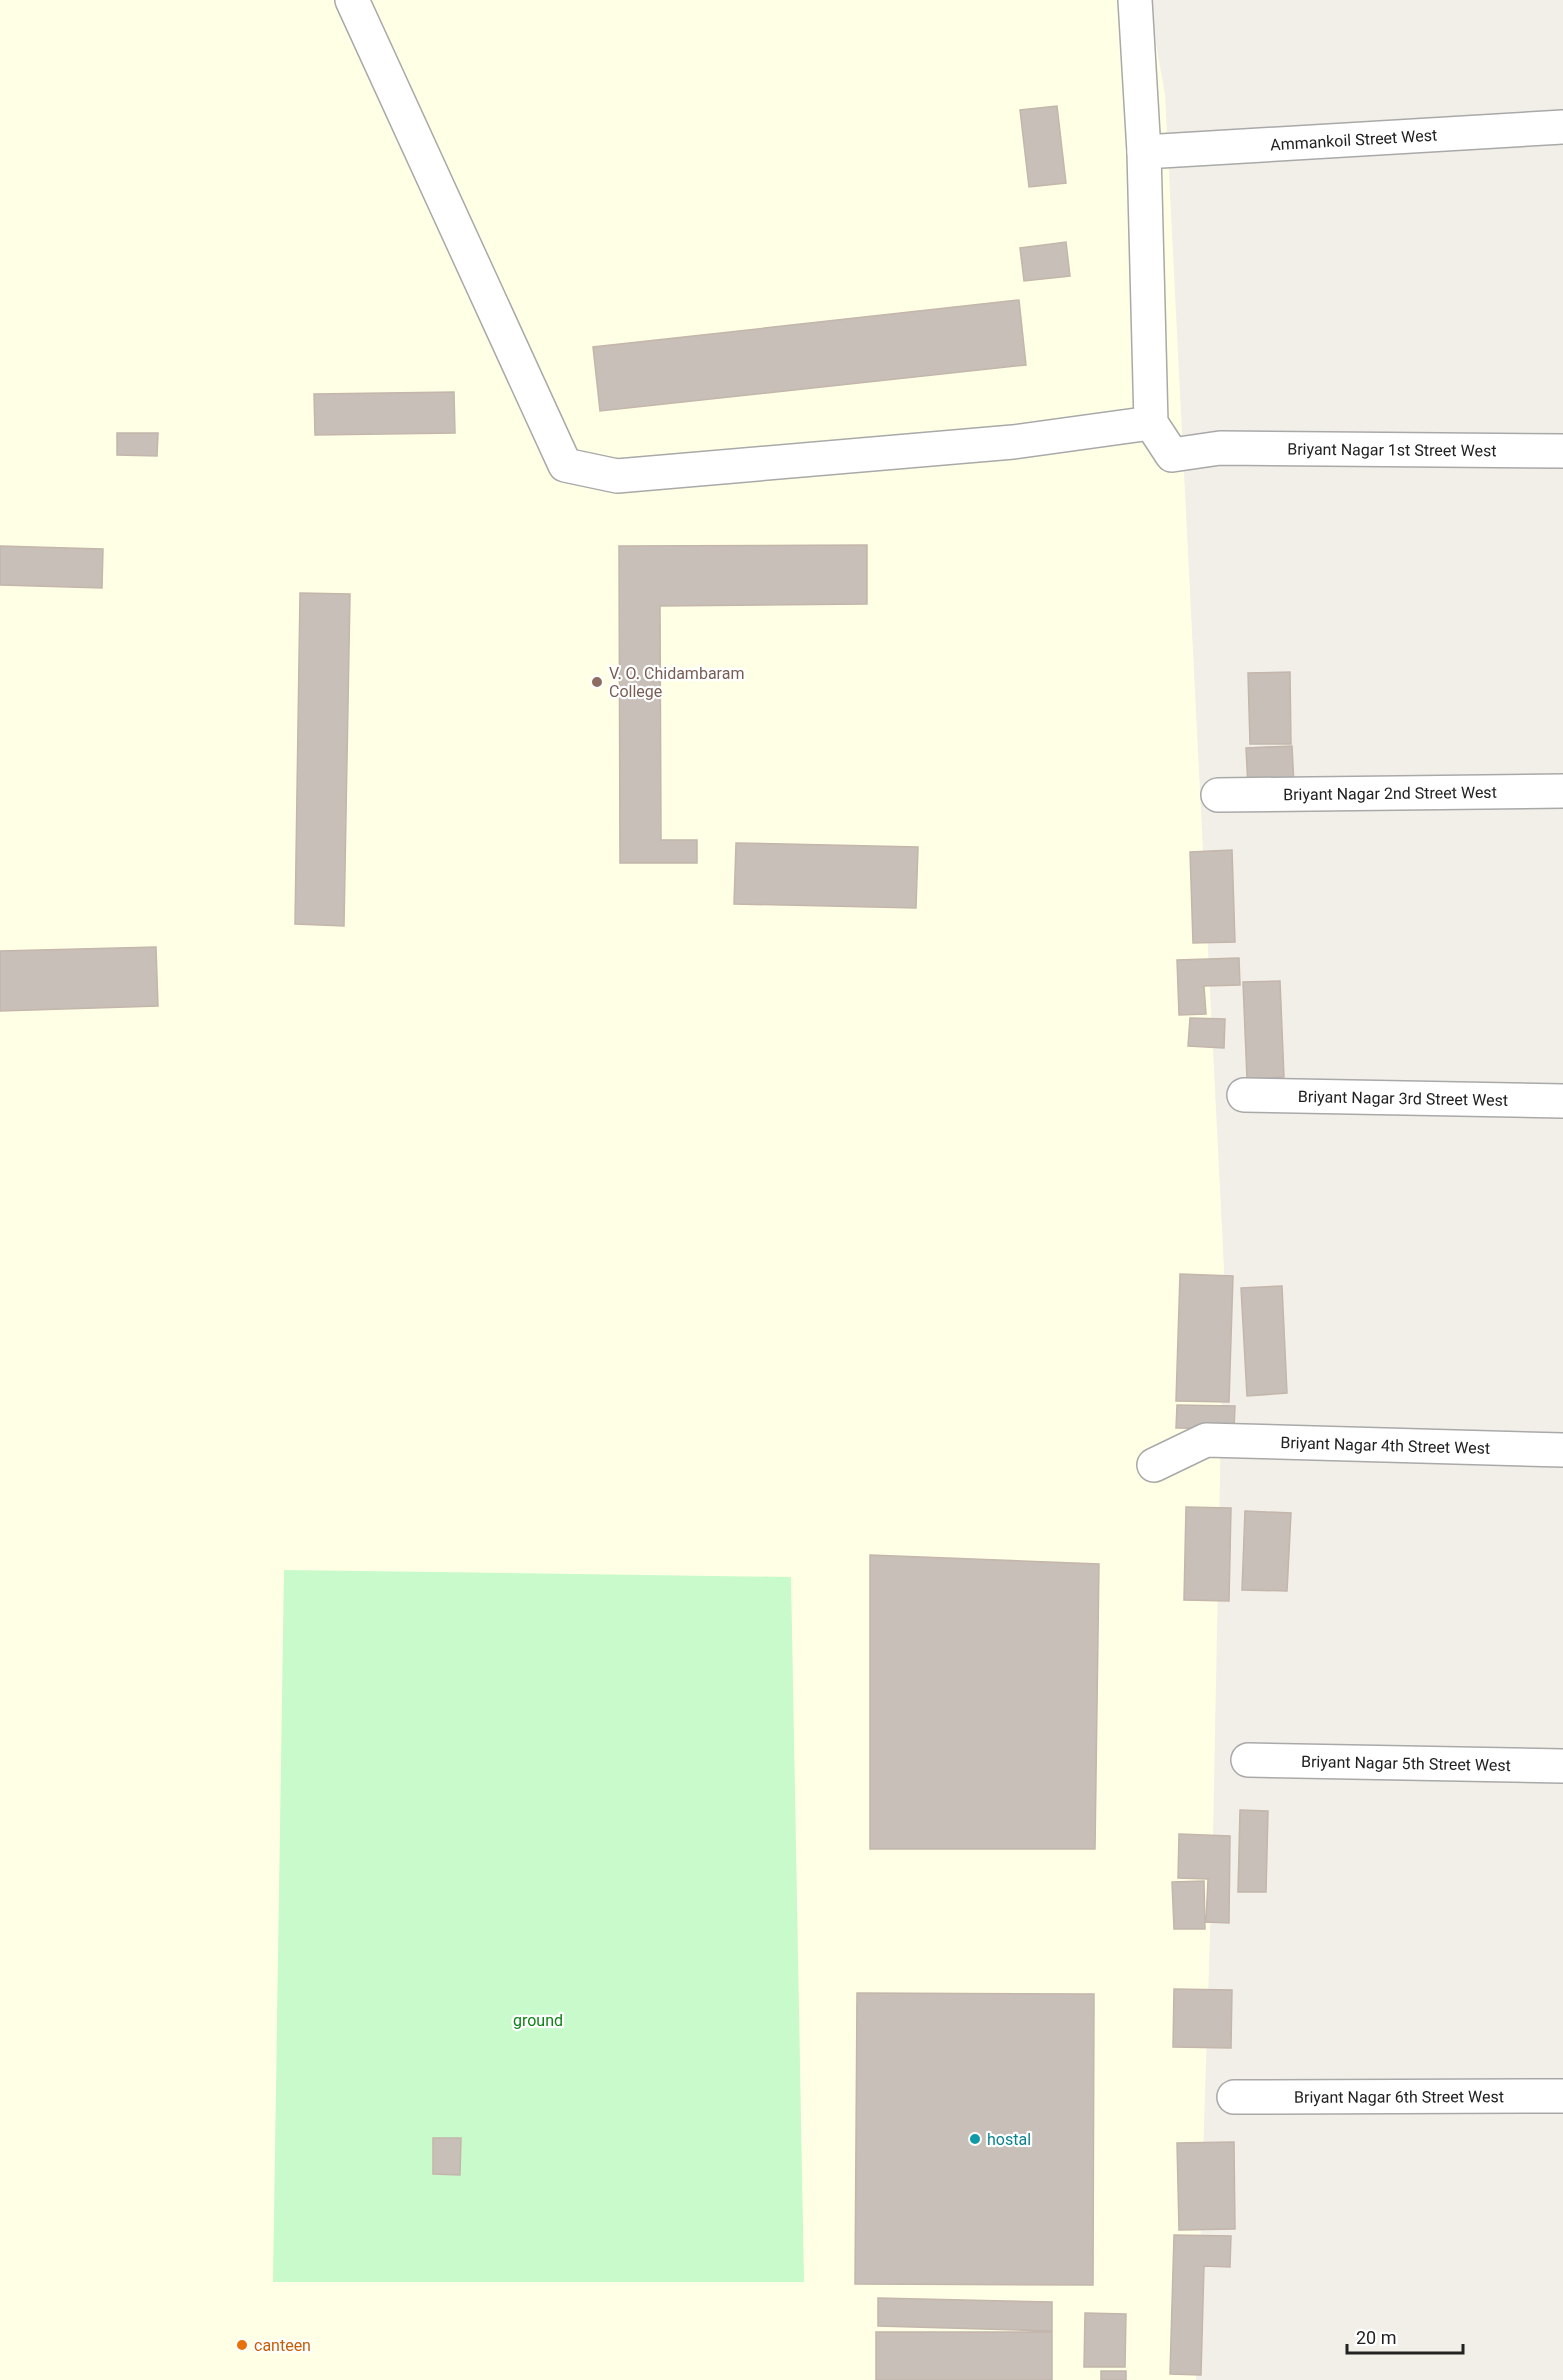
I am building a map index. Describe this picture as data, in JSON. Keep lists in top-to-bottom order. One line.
{"streets":{"street":["Ammankoil Street West","Briyant Nagar 1st Street West","Briyant Nagar 2nd Street West","Briyant Nagar 3rd Street West","Briyant Nagar 4th Street West","Briyant Nagar 5th Street West","Briyant Nagar 6th Street West"]},"parks":["ground"],"places":["V. O. Chidambaram College","hostal","canteen"],"scale_bar":"20 m"}
